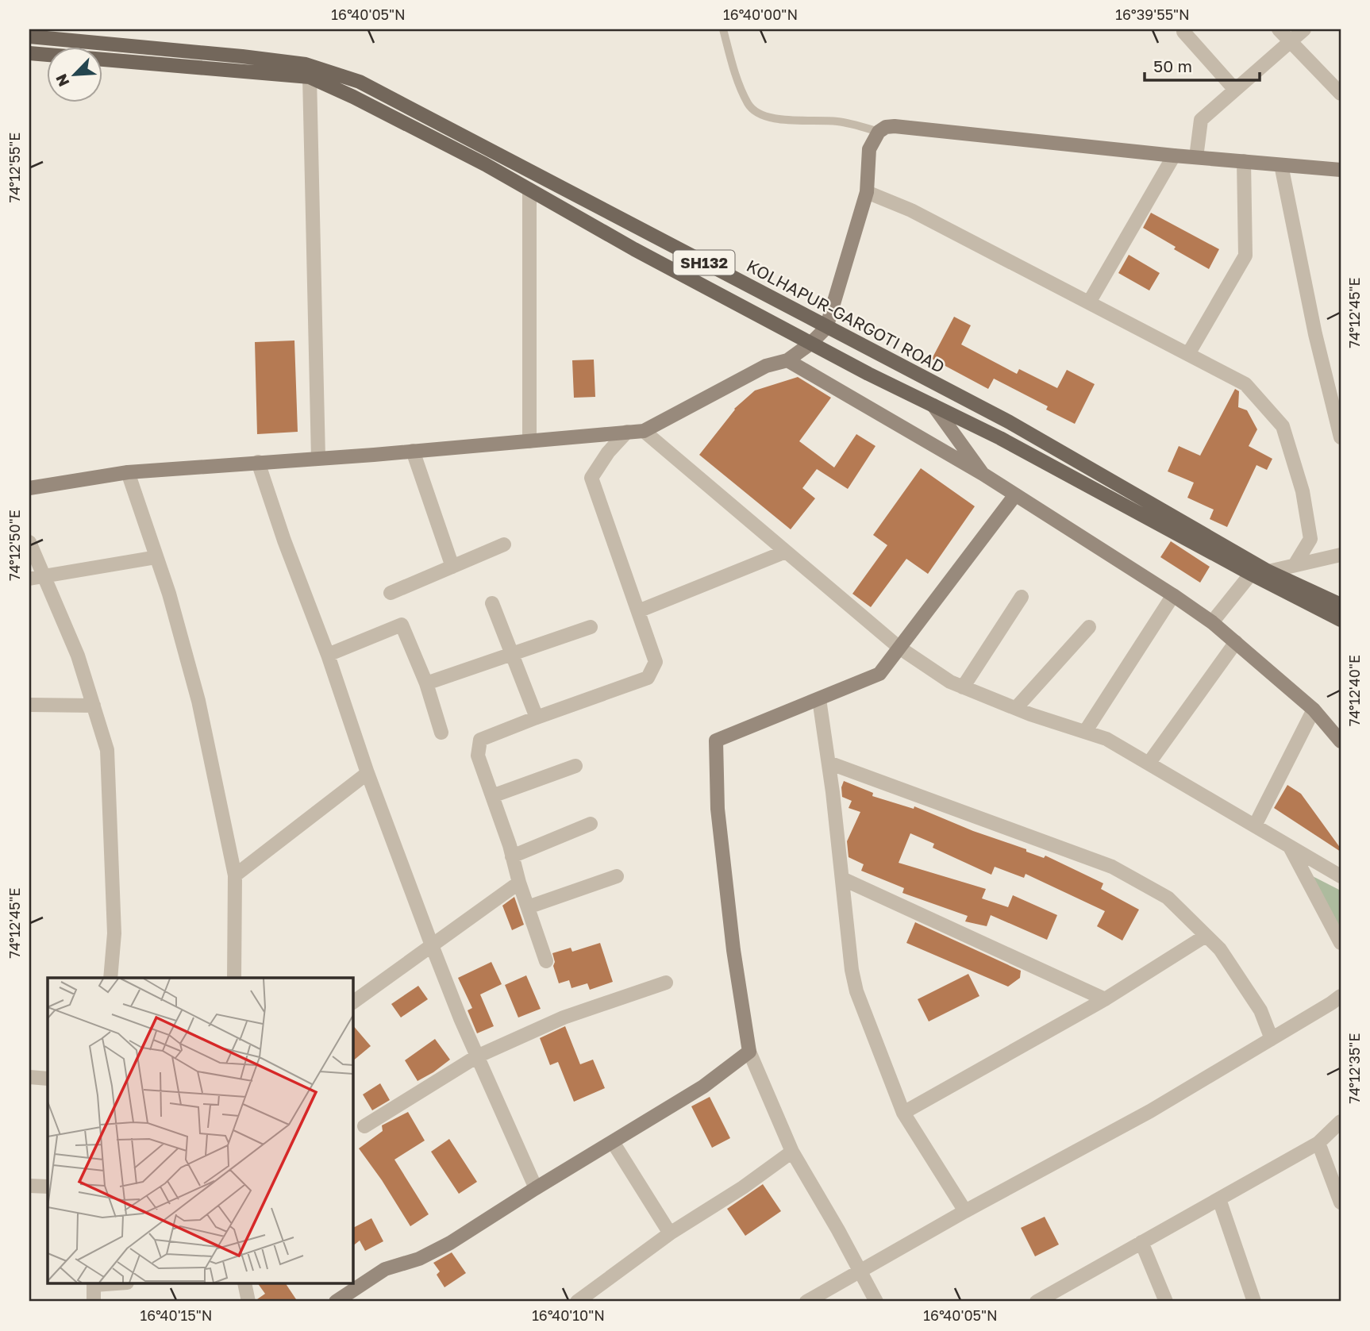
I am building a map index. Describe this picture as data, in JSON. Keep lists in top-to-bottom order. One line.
{"streets":{"main road":["SH132","KOLHAPUR-GARGOTI ROAD"]},"scale_bar":"50 m","north":"bottom left","coordinates":["16°40'05\"N","16°40'00\"N","16°39'55\"N","74°12'55\"E","74°12'45\"E","74°12'50\"E","74°12'40\"E","74°12'35\"E","16°40'15\"N","16°40'10\"N"]}
